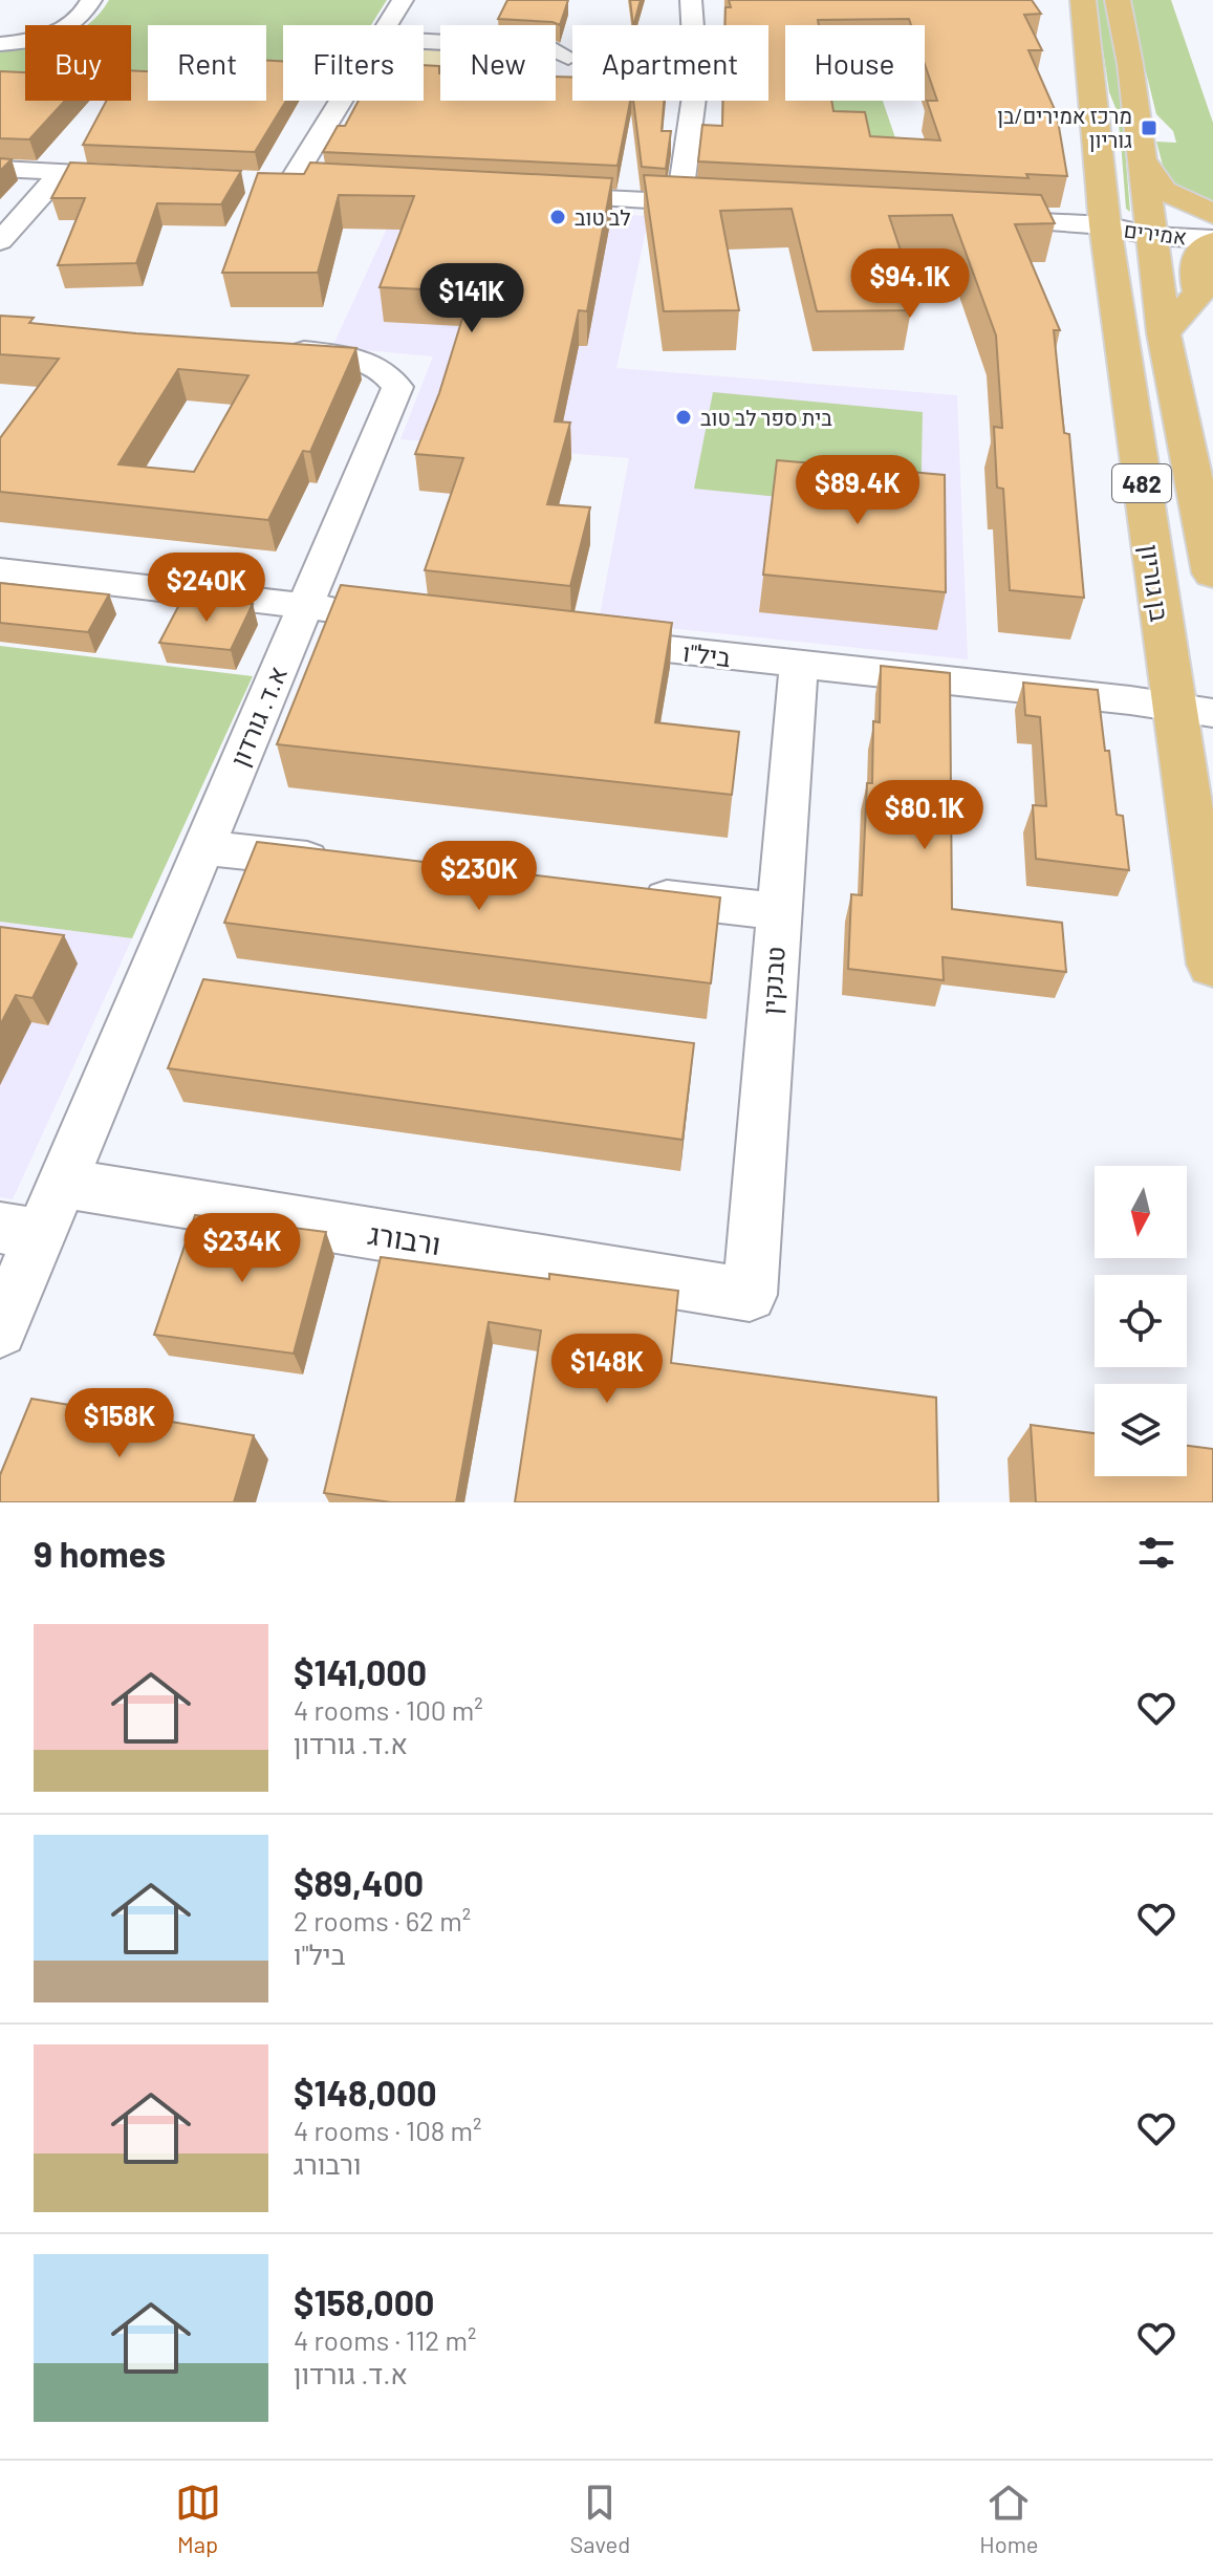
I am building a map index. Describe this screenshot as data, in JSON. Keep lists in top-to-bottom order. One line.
{"streets":{"main road":["482","בן גוריון"],"street":["אמירים","ביל\"ו","א.ד. גורדון","טבנקין","ורבורג"]},"crossings":[["אמירים","482"],["אמירים","בן גוריון"],["בן גוריון","ביל\"ו"],["ביל\"ו","טבנקין"],["א.ד. גורדון","ורבורג"],["טבנקין","ורבורג"]],"places":{"transit":["מרכז אמירים/בן גוריון"],"other":["לב טוב","בית ספר לב טוב"]},"north":"bottom","page":{"chip":["Buy","Rent","Filters","New","Apartment","House"],"price":["$94.1K","$141K","$89.4K","$240K","$80.1K","$230K","$234K","$148K","$158K"],"heading":"9 homes","list":[{"name":"$141,000","note":"4 rooms · 100 m² · א.ד. גורדון"},{"name":"$89,400","note":"2 rooms · 62 m² · ביל\"ו"},{"name":"$148,000","note":"4 rooms · 108 m² · ורבורג"},{"name":"$158,000","note":"4 rooms · 112 m² · א.ד. גורדון"}],"tabs":["Map","Saved","Home"]}}
